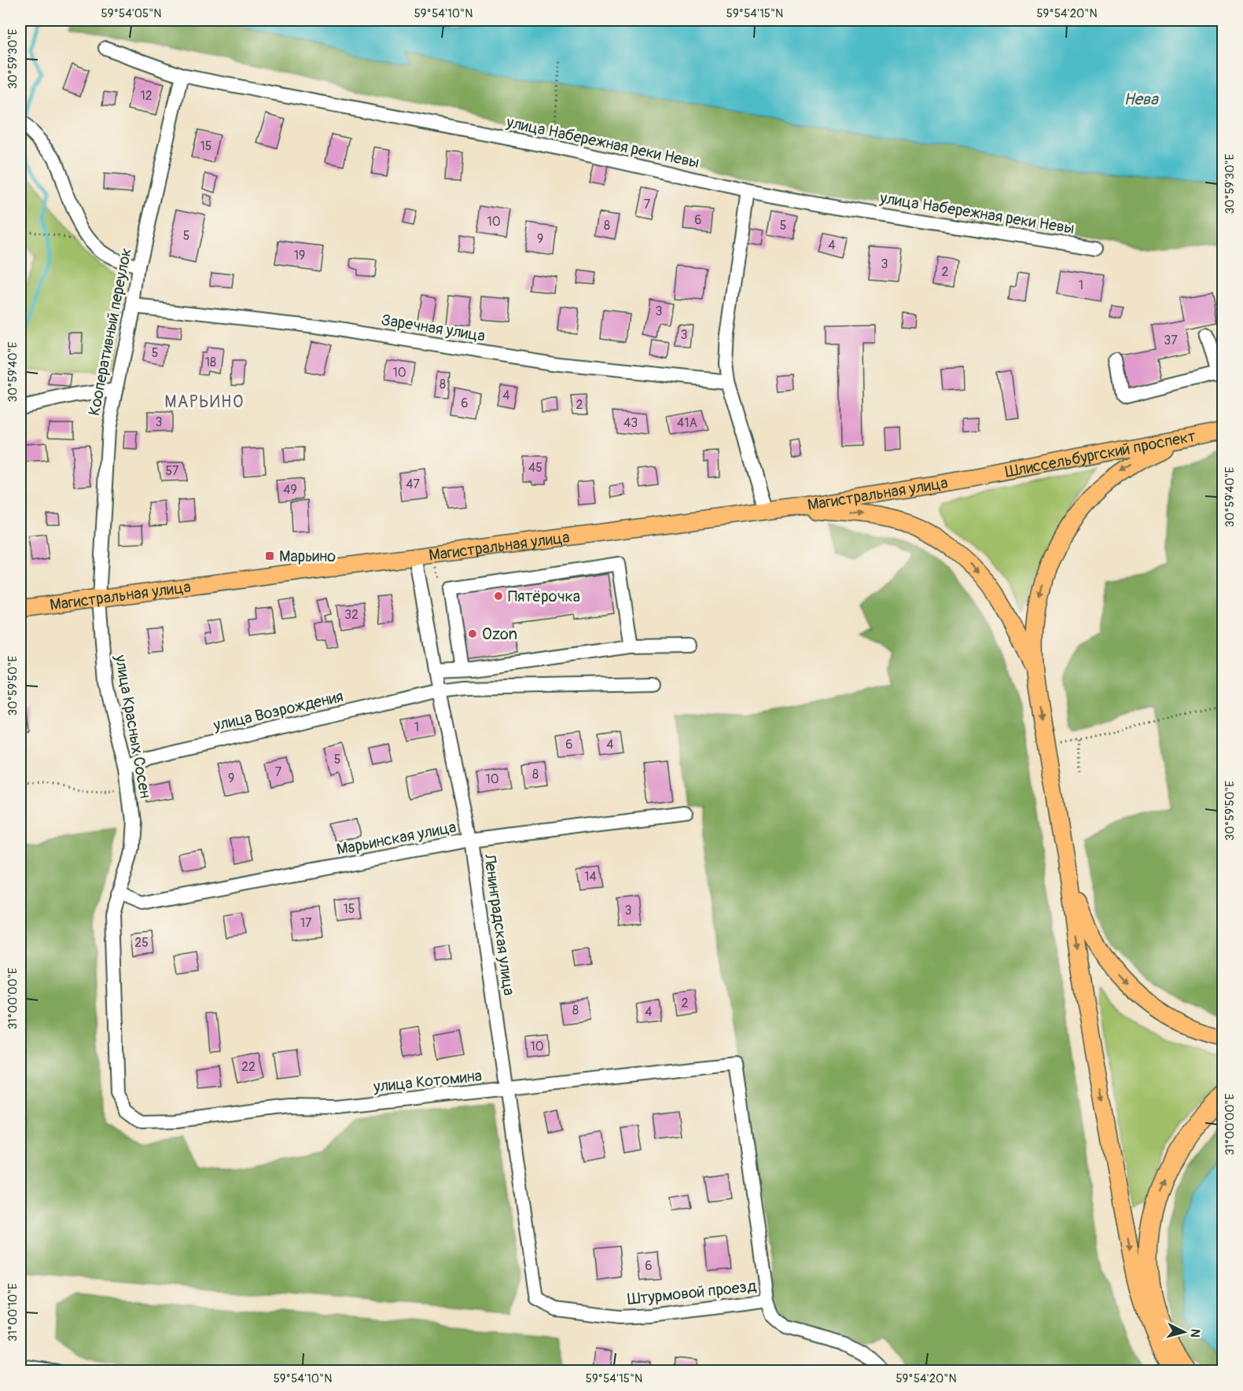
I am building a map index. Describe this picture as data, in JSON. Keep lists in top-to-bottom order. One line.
{"streets":{"main road":["Шлиссельбургский проспект","Магистральная улица"],"street":["улица Набережная реки Невы","Заречная улица","Кооперативный переулок","улица Возрождения","улица Красных Сосен","Марьинская улица","Ленинградская улица","улица Котомина","Штурмовой проезд"]},"crossings":[["улица Набережная реки Невы","Кооперативный переулок"],["Заречная улица","Кооперативный переулок"],["Кооперативный переулок","Магистральная улица"],["Кооперативный переулок","улица Красных Сосен"],["Шлиссельбургский проспект","Магистральная улица"],["Магистральная улица","улица Красных Сосен"],["Магистральная улица","Ленинградская улица"],["улица Возрождения","улица Красных Сосен"],["улица Возрождения","Ленинградская улица"],["улица Красных Сосен","Марьинская улица"],["улица Красных Сосен","улица Котомина"],["Марьинская улица","Ленинградская улица"],["Ленинградская улица","улица Котомина"],["Ленинградская улица","Штурмовой проезд"],["улица Котомина","Штурмовой проезд"]],"districts":["МАРЬИНО"],"water":["Нева"],"places":{"transit":["Марьино"],"other":["Пятёрочка","Ozon"]},"house_numbers":["12","15","7","6","10","8","5","5","9","4","19","3","2","1","3","3","37","5","18","10","8","4","6","2","3","43","41А","45","57","47","49","32","1","6","4","5","7","8","9","10","14","15","3","17","25","2","8","4","10","22","6"],"north":"right","coordinates":["59°54'05\"N","59°54'10\"N","59°54'15\"N","59°54'20\"N","30°59'30\"E","30°59'40\"E","30°59'50\"E","31°00'00\"E","31°00'10\"E"]}
